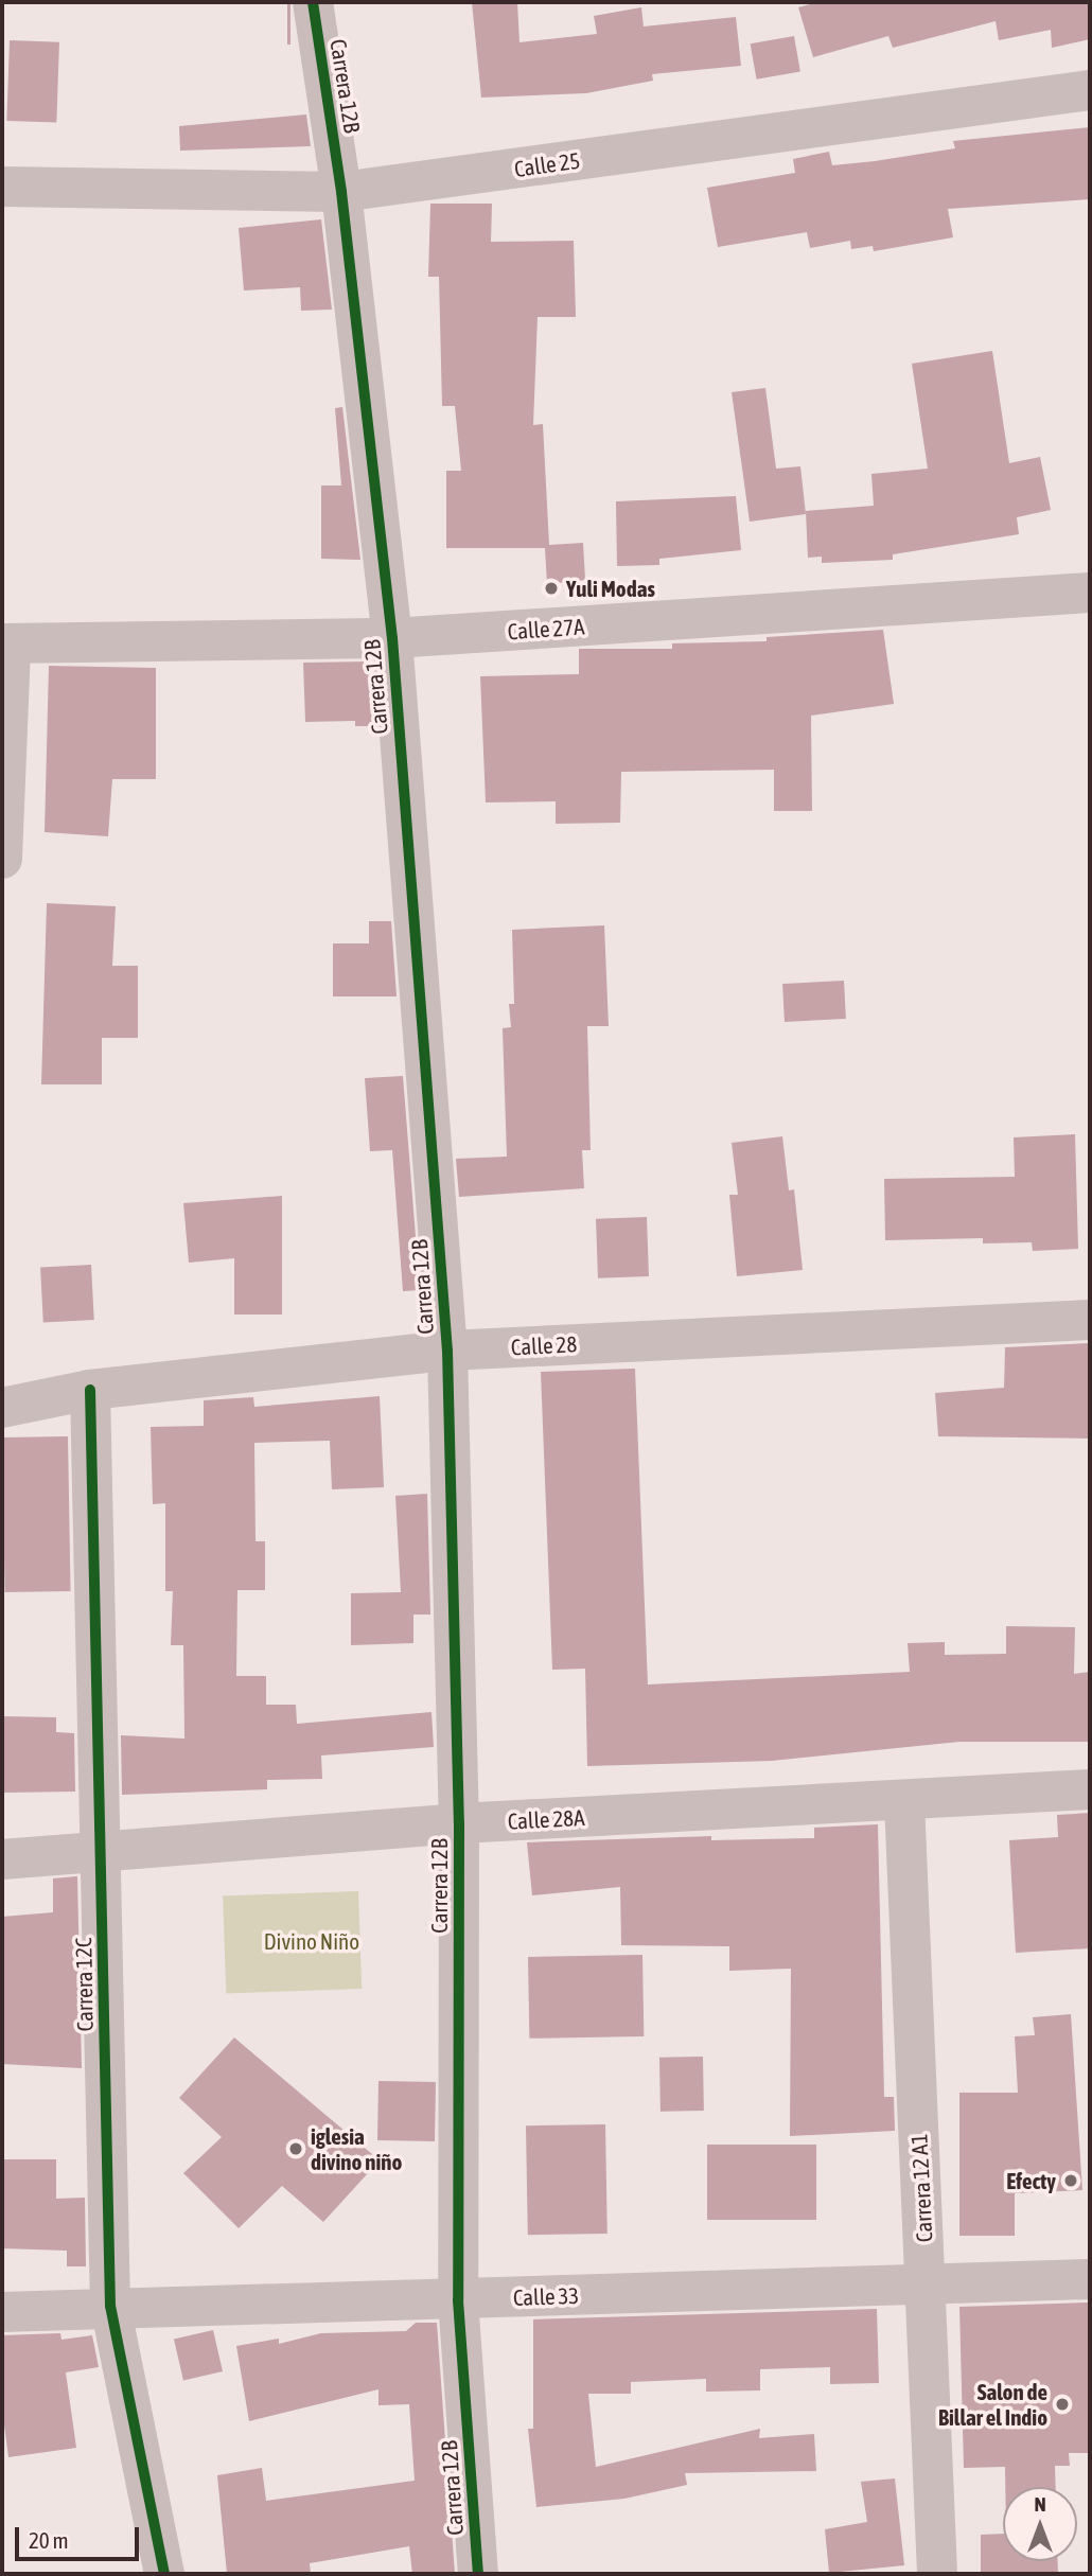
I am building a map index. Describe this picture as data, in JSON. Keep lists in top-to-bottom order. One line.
{"streets":{"street":["Carrera 12B","Calle 25","Calle 27A","Calle 28","Calle 28A","Carrera 12C","Carrera 12 A1","Calle 33"]},"crossings":[["Carrera 12B","Calle 25"],["Carrera 12B","Calle 27A"],["Carrera 12B","Calle 28"],["Carrera 12B","Calle 28A"],["Carrera 12B","Calle 33"],["Calle 28","Carrera 12C"],["Calle 28A","Carrera 12C"],["Calle 28A","Carrera 12 A1"],["Carrera 12C","Calle 33"],["Carrera 12 A1","Calle 33"]],"parks":["Divino Niño"],"places":["Yuli Modas","iglesia divino niño","Efecty","Salon de Billar el Indio"],"scale_bar":"20 m","north":"top"}
